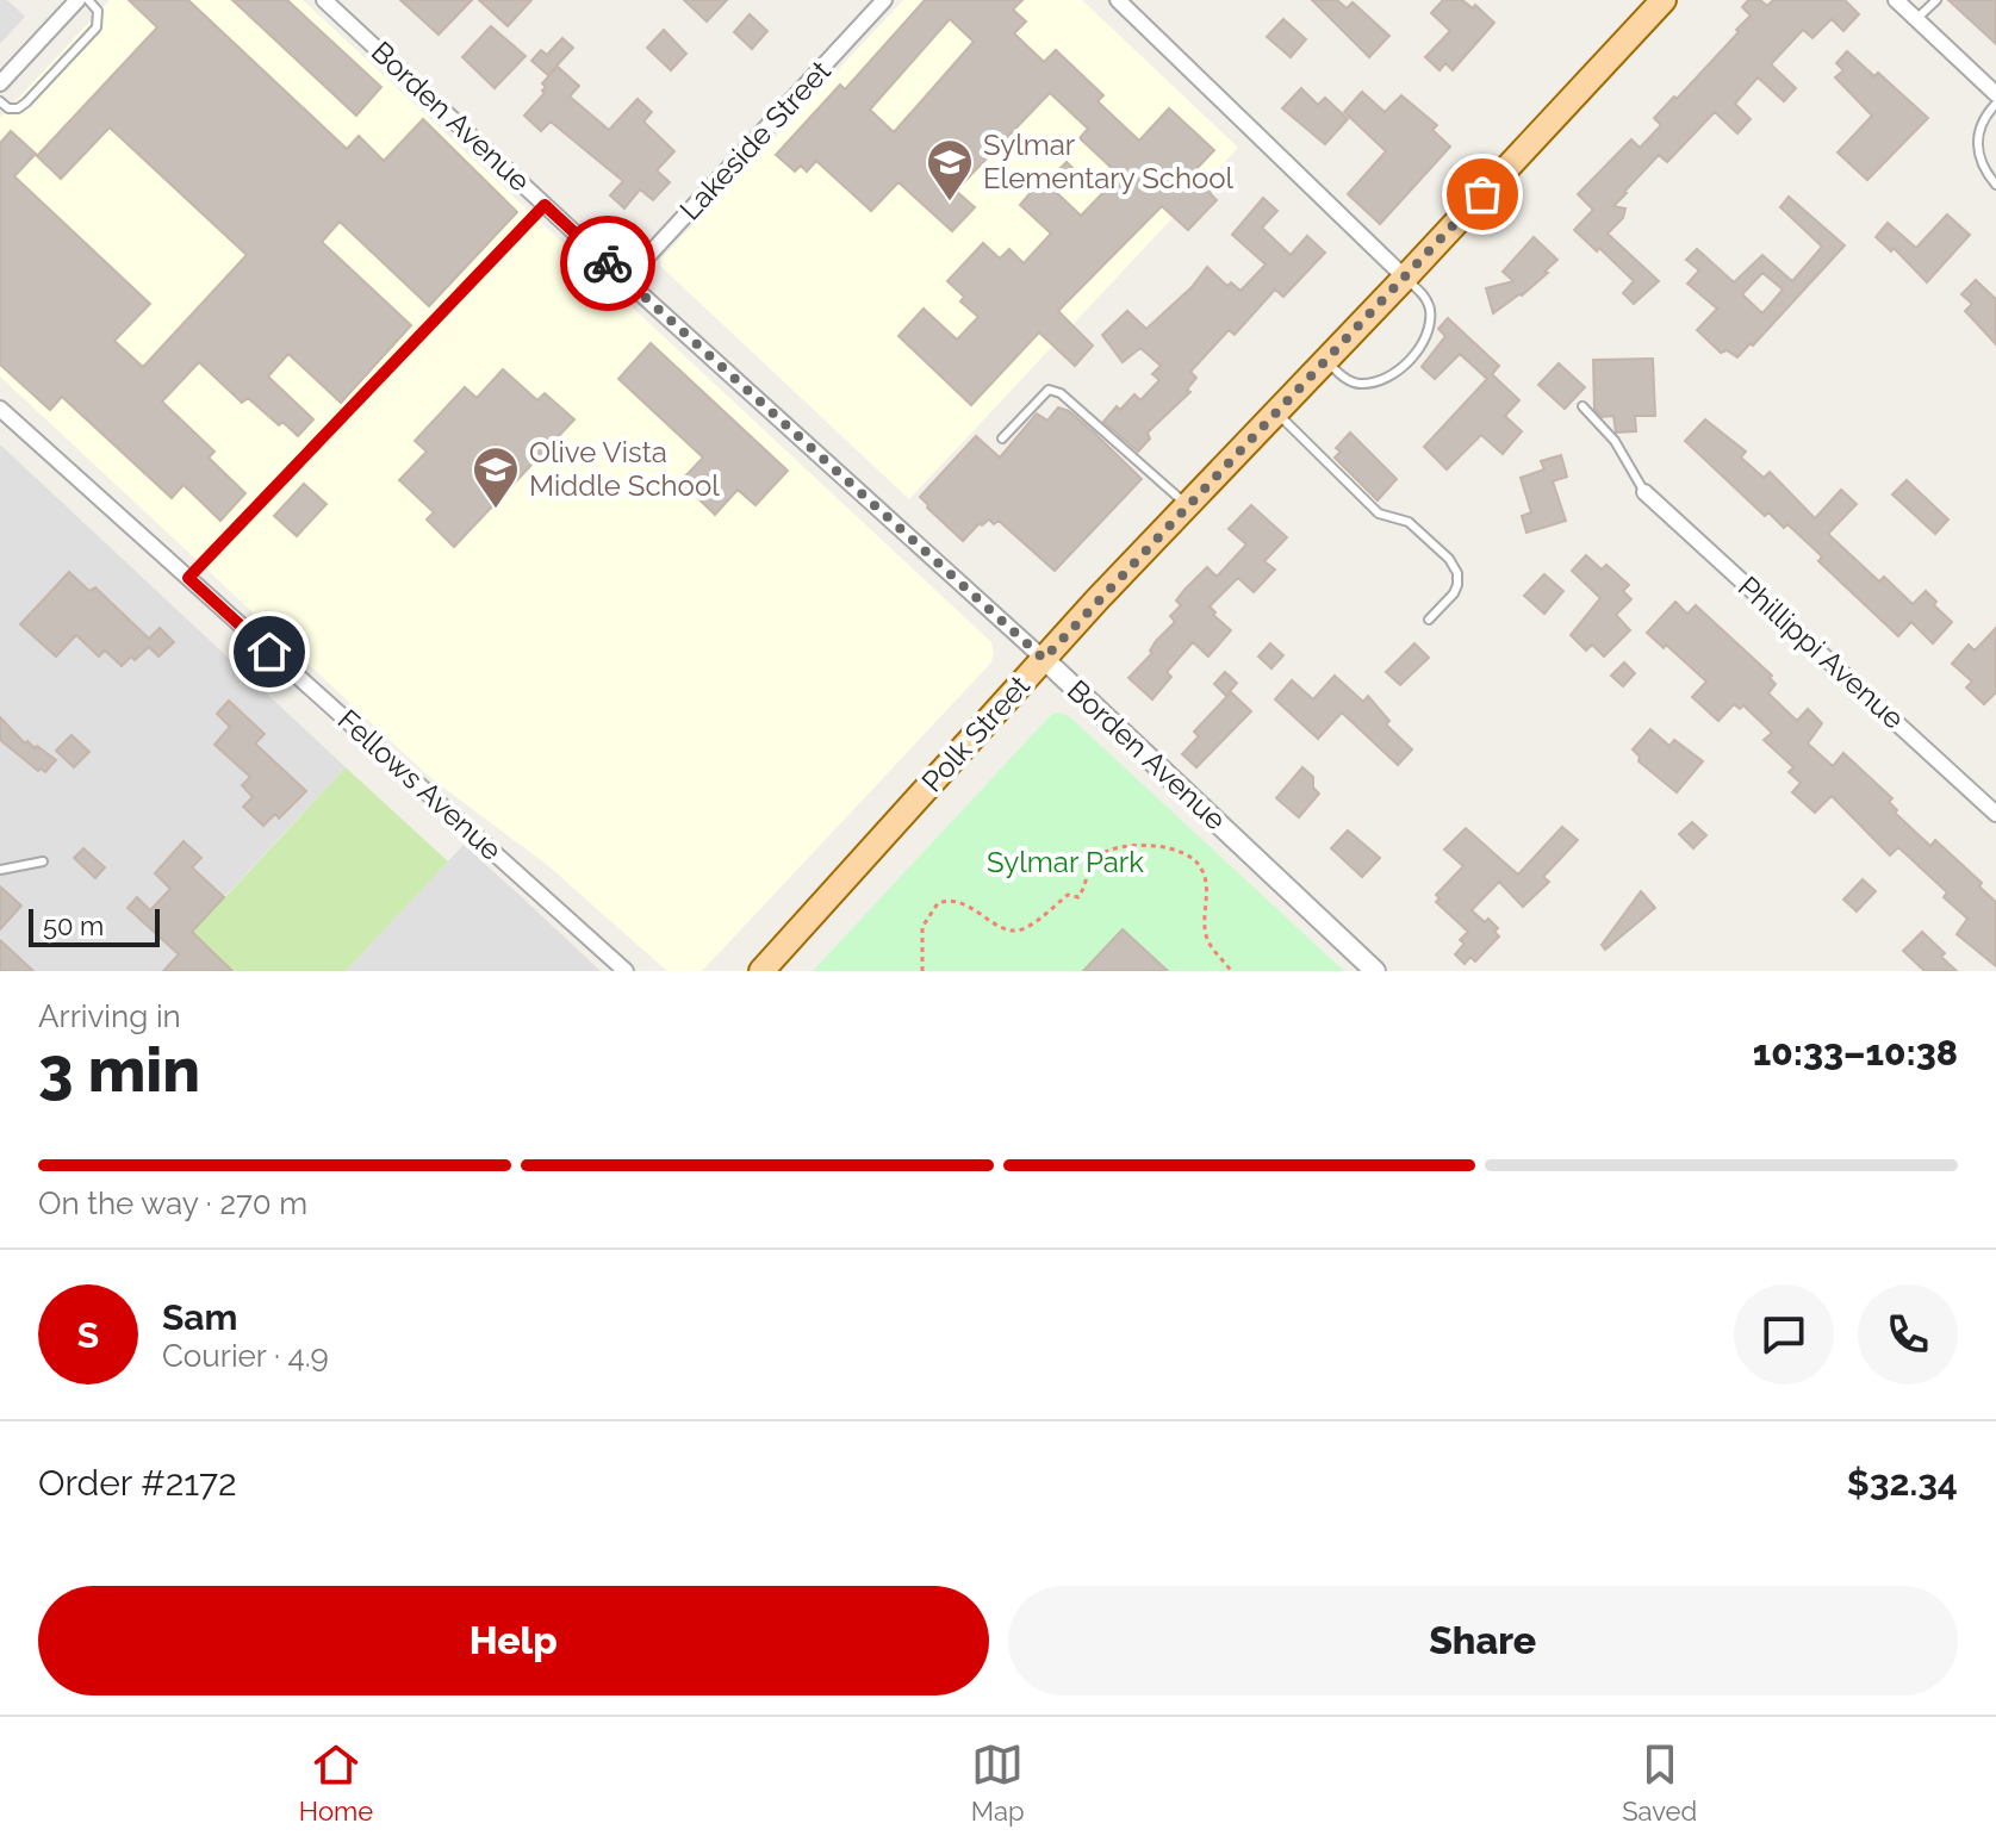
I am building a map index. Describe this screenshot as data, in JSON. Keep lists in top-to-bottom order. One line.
{"streets":{"main road":["Polk Street"],"street":["Borden Avenue","Lakeside Street","Phillippi Avenue","Fellows Avenue"]},"crossings":[["Borden Avenue","Lakeside Street"],["Borden Avenue","Polk Street"]],"parks":["Sylmar Park"],"places":{"school or university":["Sylmar Elementary School","Olive Vista Middle School"]},"scale_bar":"50 m","page":{"scale":"50 m","heading":["3 min","Arriving in","10:33–10:38"],"panel":["Sam","Courier · 4.9","Order #2172","$32.34"],"bar":"On the way · 270 m","round":"S","buttons":["Help","Share"],"tabs":["Home","Map","Saved"]}}
